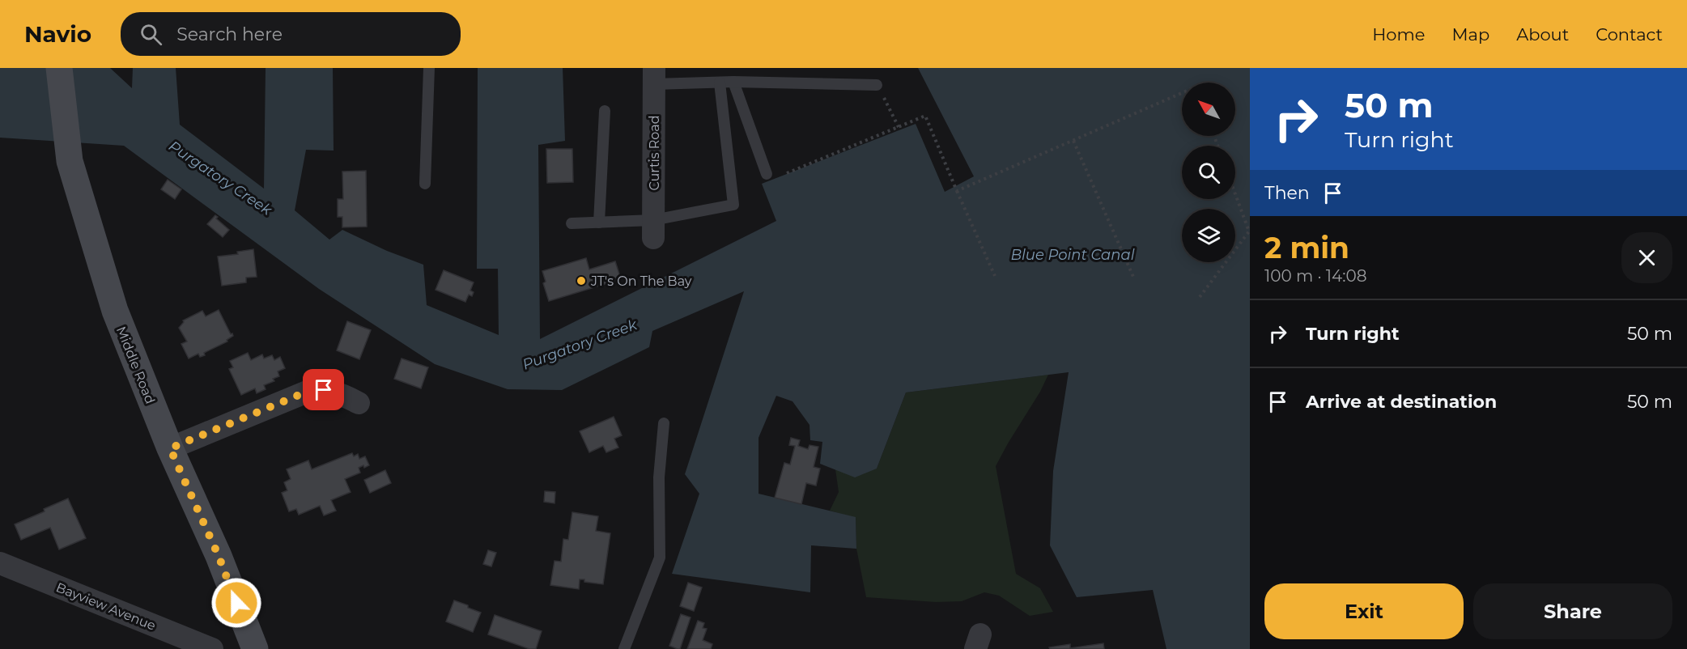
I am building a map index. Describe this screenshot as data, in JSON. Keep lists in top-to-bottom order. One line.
{"streets":{"main road":["Middle Road"],"street":["Curtis Road","Bayview Avenue"]},"water":["Purgatory Creek","Blue Point Canal"],"places":["JT's On The Bay"],"north":"top left","page":{"header":"Navio","search":"Search here","nav":["Home","Map","About","Contact"],"turn":["50 m","Turn right"],"then":"Then","heading":["2 min","100 m · 14:08"],"list":[{"name":"Turn right","value":"50 m"},{"name":"Arrive at destination","value":"50 m"}],"buttons":["Exit","Share"]}}
